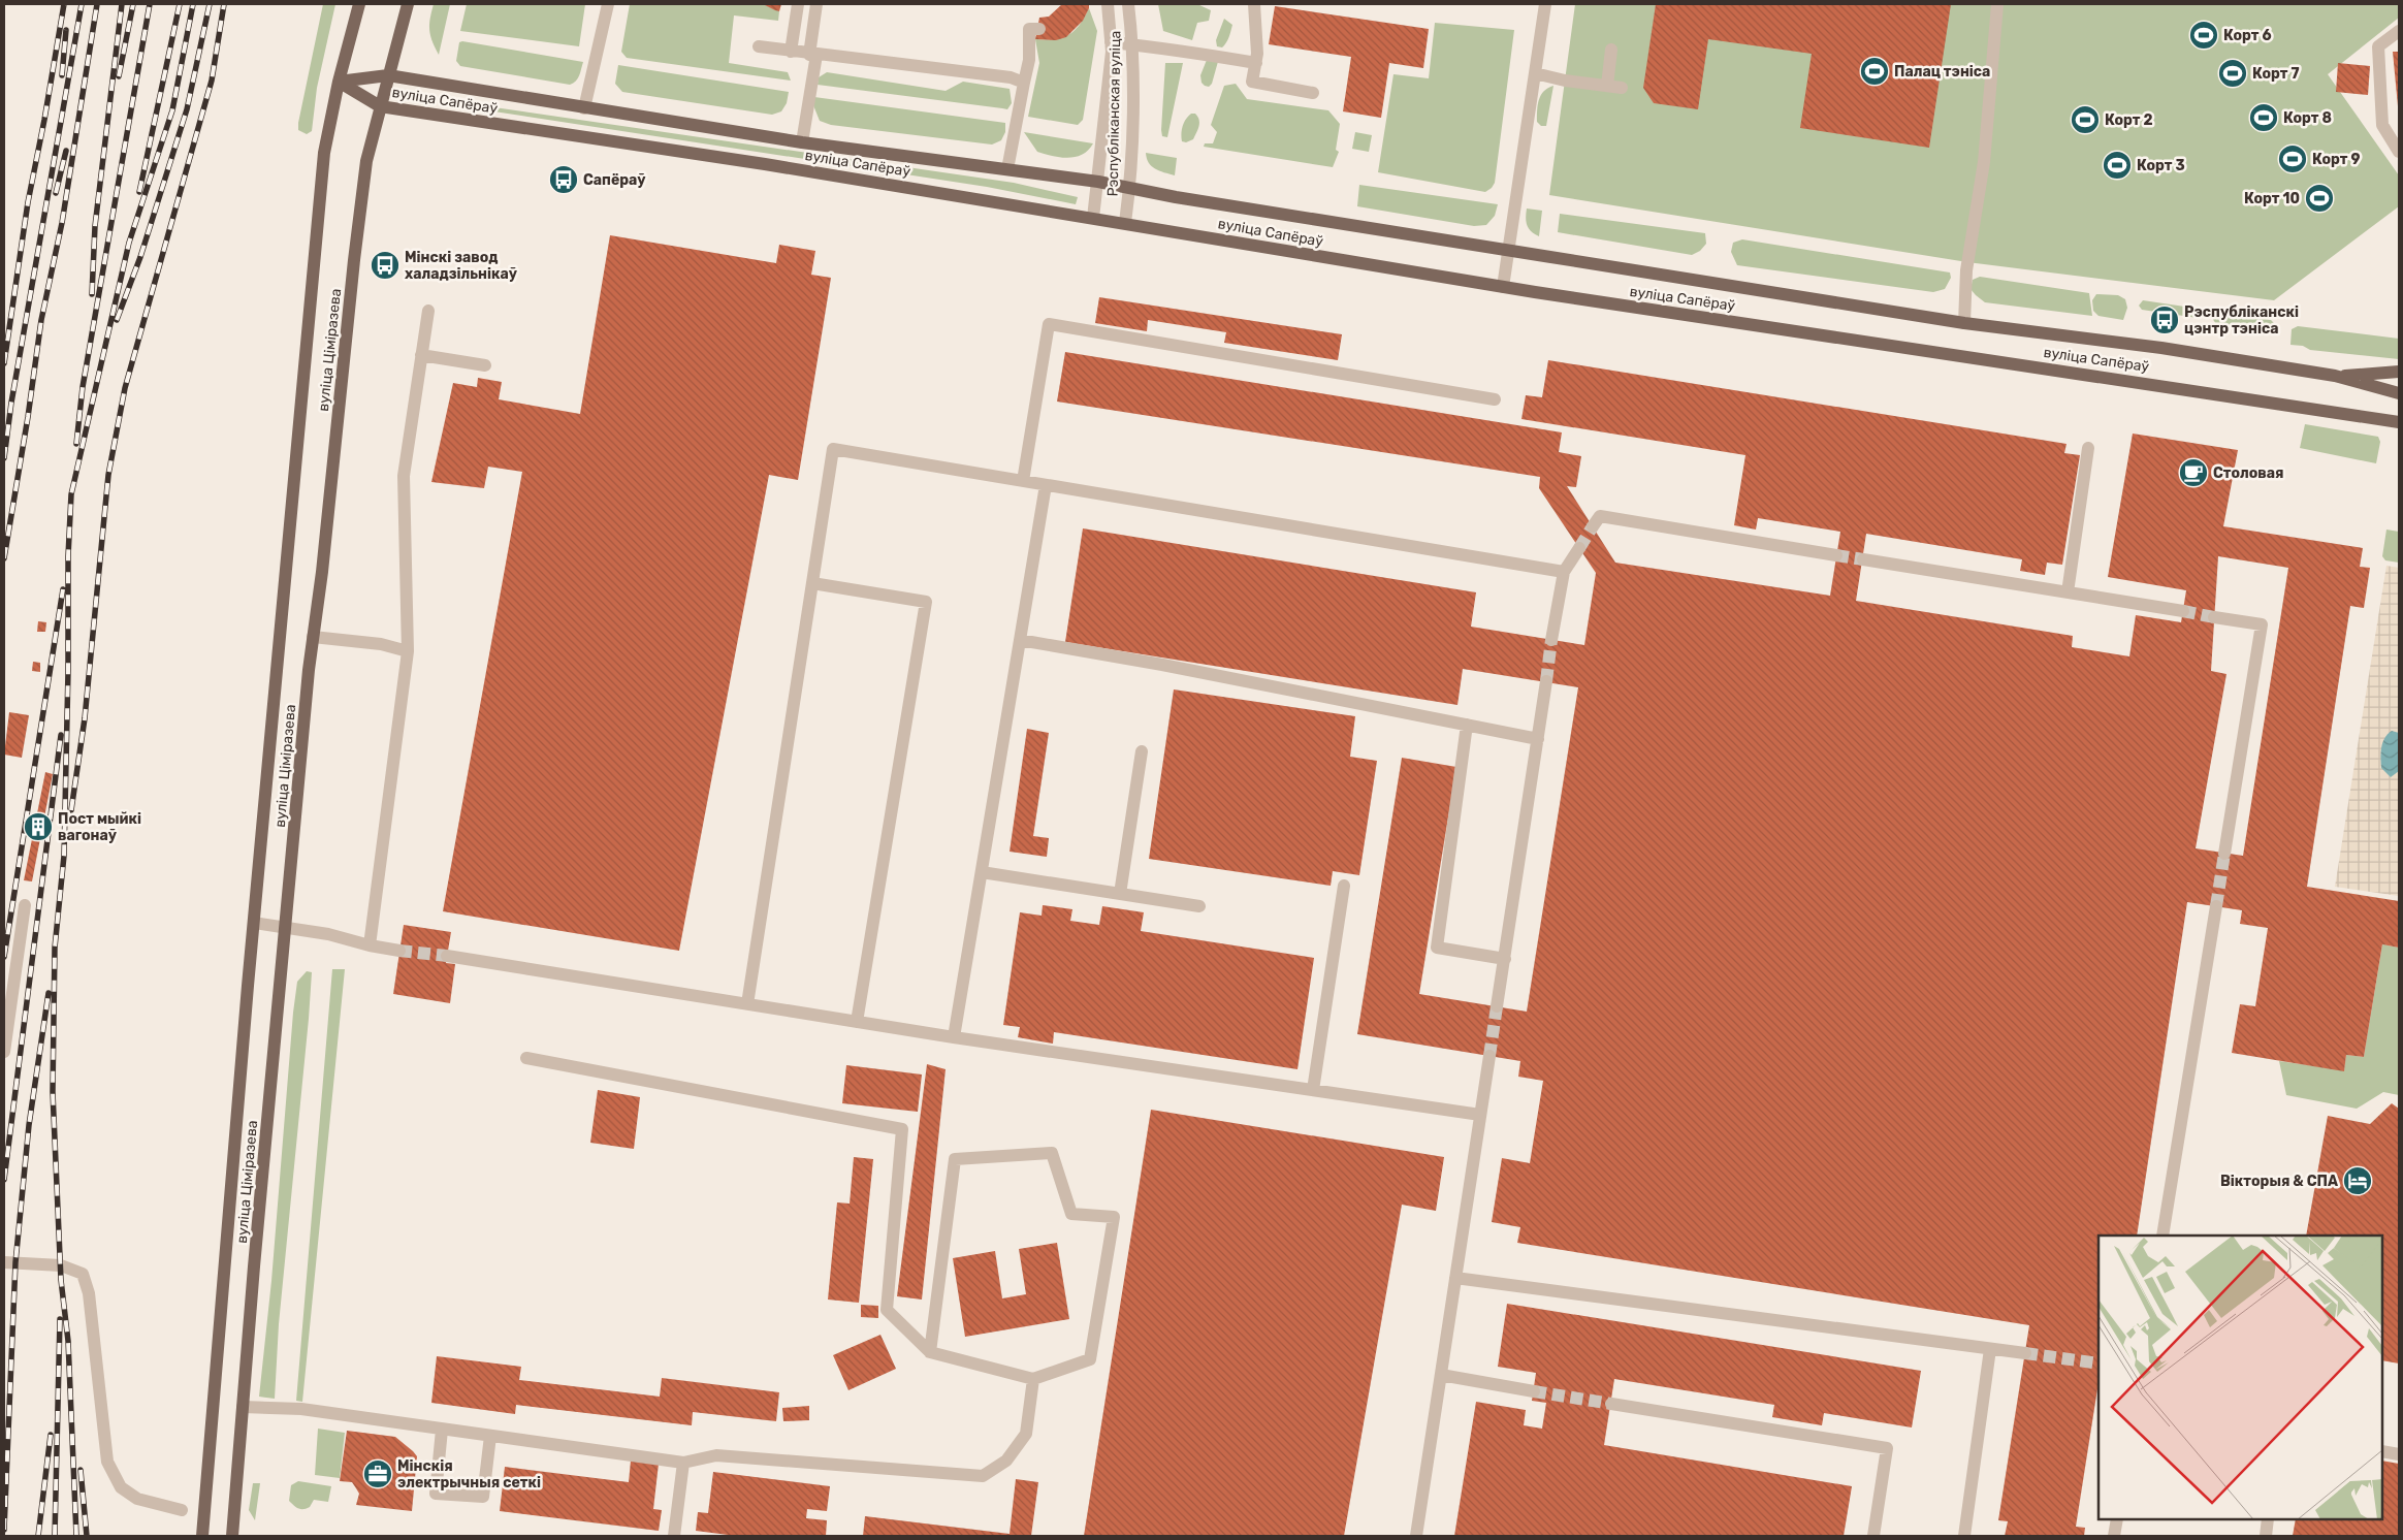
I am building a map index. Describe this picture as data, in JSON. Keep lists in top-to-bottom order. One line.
{"streets":{"main road":["вуліца Сапёраў","вуліца Ціміразева"],"street":["Рэспубліканская вуліца"]},"crossings":[["вуліца Сапёраў","Рэспубліканская вуліца"],["вуліца Сапёраў","вуліца Ціміразева"]],"places":{"sports":["Корт 6","Палац тэніса","Корт 7","Корт 8","Корт 2","Корт 9","Корт 3","Корт 10"],"bus stop":["Сапёраў","Мінскі завод халадзільнікаў","Рэспубліканскі цэнтр тэніса"],"cafe":["Столовая"],"building":["Пост мыйкі вагонаў"],"hotel":["Вікторыя & СПА"],"office":["Мінскія электрычныя сеткі"]}}
